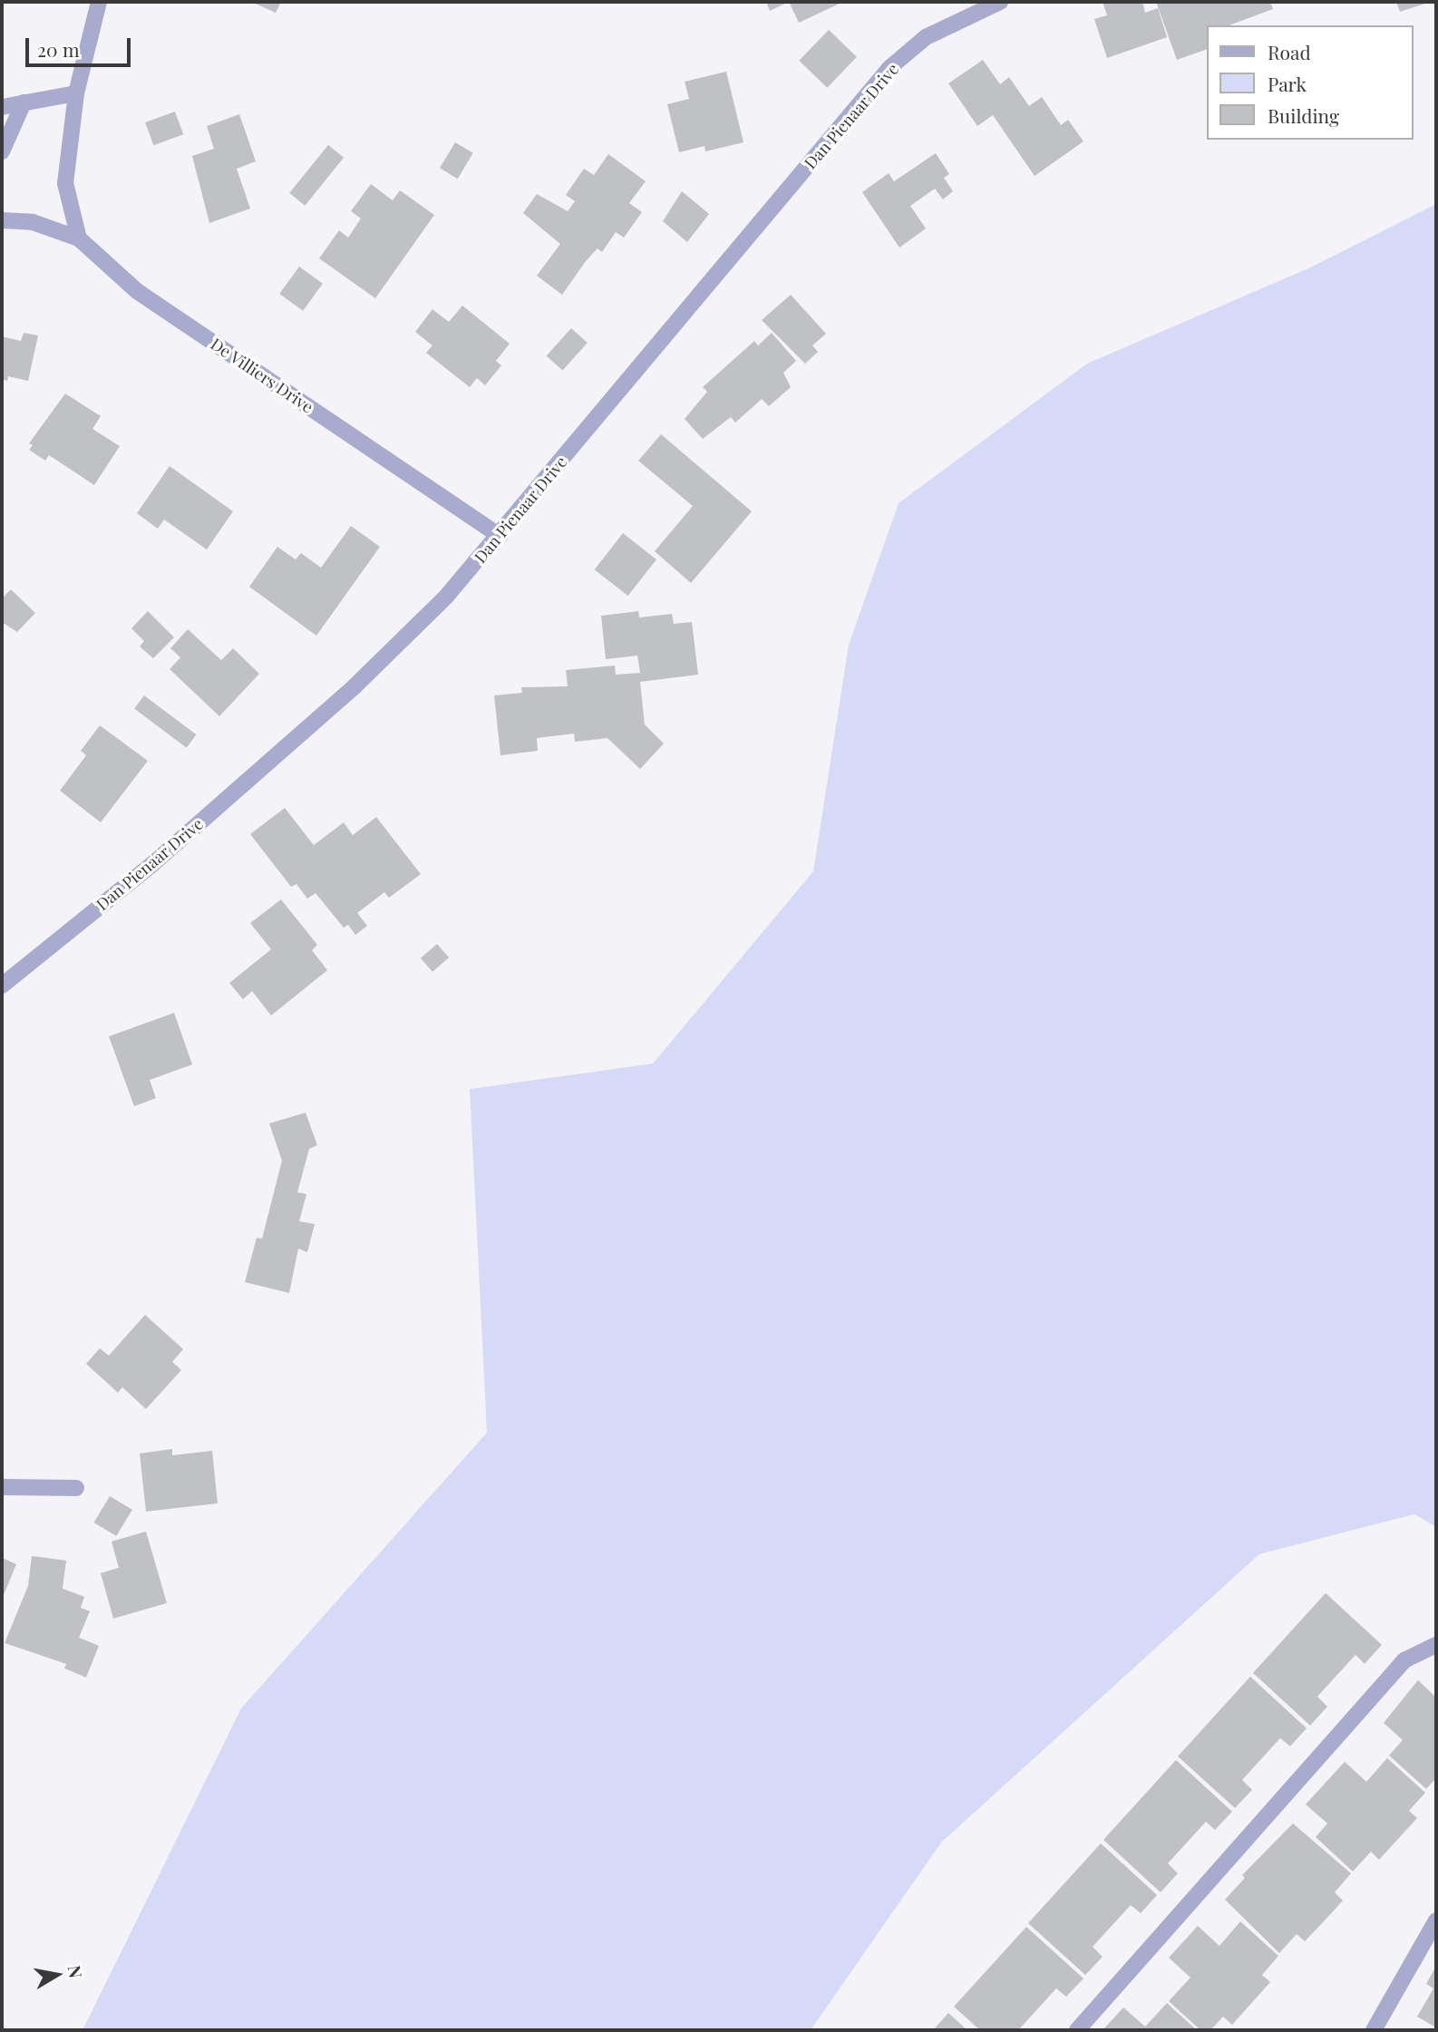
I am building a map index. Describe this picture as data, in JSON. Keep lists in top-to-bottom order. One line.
{"streets":{"street":["Dan Pienaar Drive","De Villiers Drive"]},"crossings":[["Dan Pienaar Drive","De Villiers Drive"]],"legend":["Road","Park","Building"],"scale_bar":"20 m","north":"right"}
